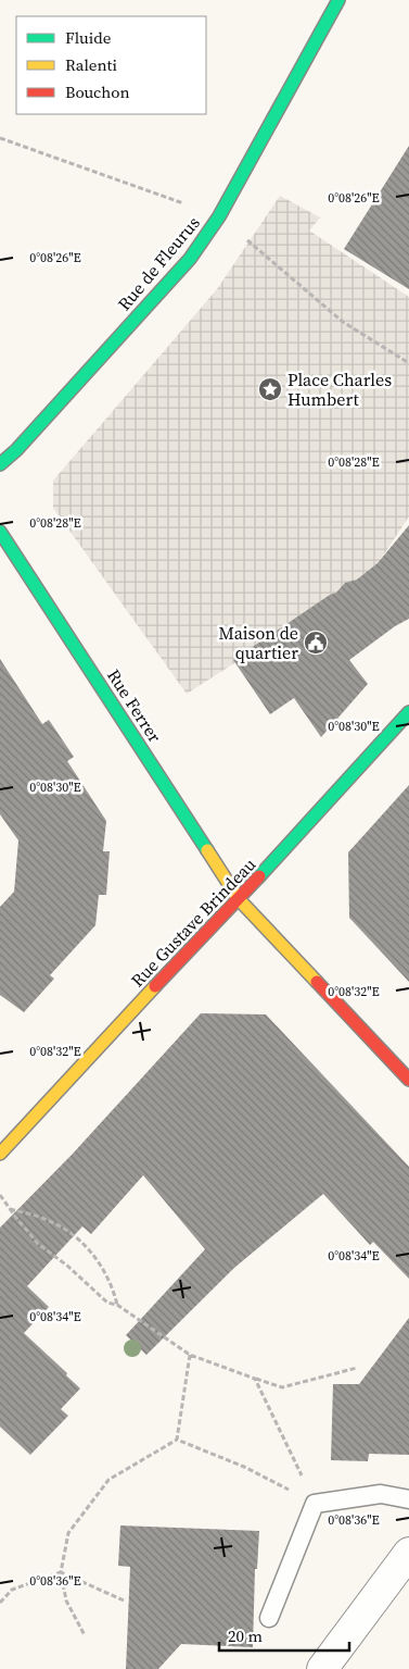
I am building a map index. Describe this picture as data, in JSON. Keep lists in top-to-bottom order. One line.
{"streets":{"street":["Rue de Fleurus","Rue Ferrer","Rue Gustave Brindeau"]},"crossings":[["Rue Ferrer","Rue Gustave Brindeau"]],"places":{"place":["Place Charles Humbert"],"public building":["Maison de quartier"]},"legend":["Fluide","Ralenti","Bouchon"],"scale_bar":"20 m","coordinates":["0°08'26\"E","0°08'28\"E","0°08'30\"E","0°08'32\"E","0°08'34\"E","0°08'36\"E"]}
